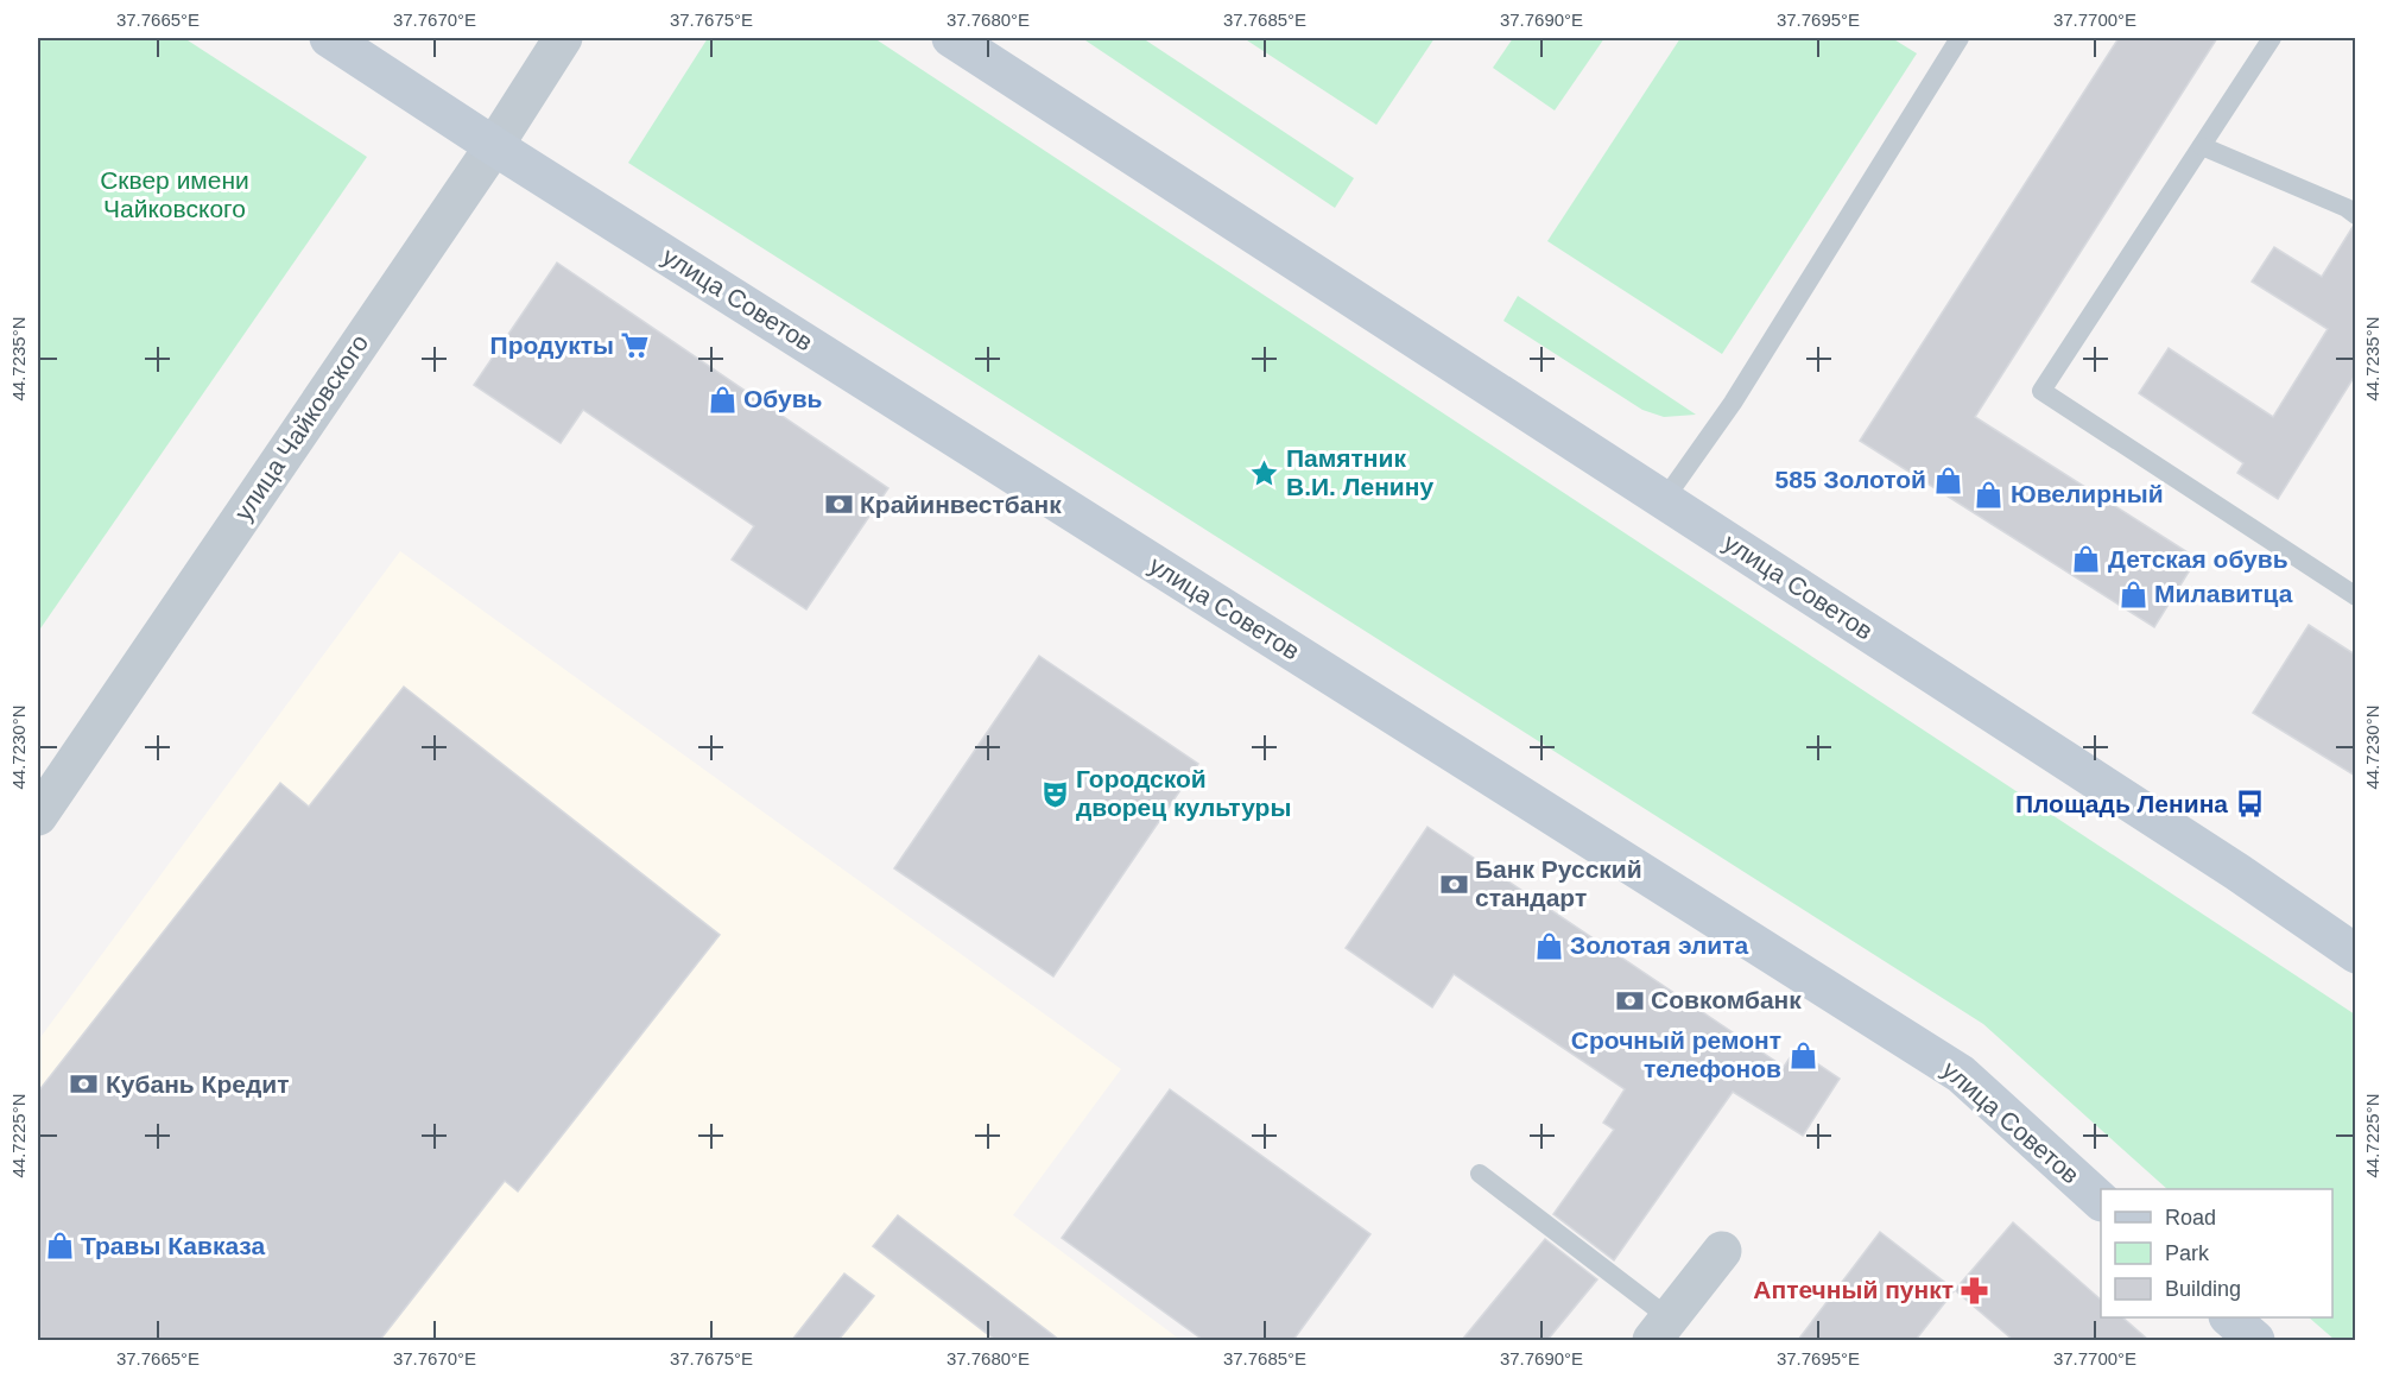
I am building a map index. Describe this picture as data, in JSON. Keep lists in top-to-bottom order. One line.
{"streets":{"street":["улица Советов","улица Чайковского"]},"crossings":[["улица Советов","улица Чайковского"]],"parks":["Сквер имени Чайковского"],"places":{"supermarket":["Продукты"],"shop":["Обувь","585 Золотой","Ювелирный","Детская обувь","Милавитца","Золотая элита","Срочный ремонт телефонов","Травы Кавказа"],"place":["Памятник В.И. Ленину"],"bank":["Крайинвестбанк","Банк Русский стандарт","Совкомбанк","Кубань Кредит"],"theatre":["Городской дворец культуры"],"bus stop":["Площадь Ленина"],"pharmacy":["Аптечный пункт"]},"legend":["Road","Park","Building"],"coordinates":["37.7665°E","37.7670°E","37.7675°E","37.7680°E","37.7685°E","37.7690°E","37.7695°E","37.7700°E","44.7235°N","44.7230°N","44.7225°N"]}
